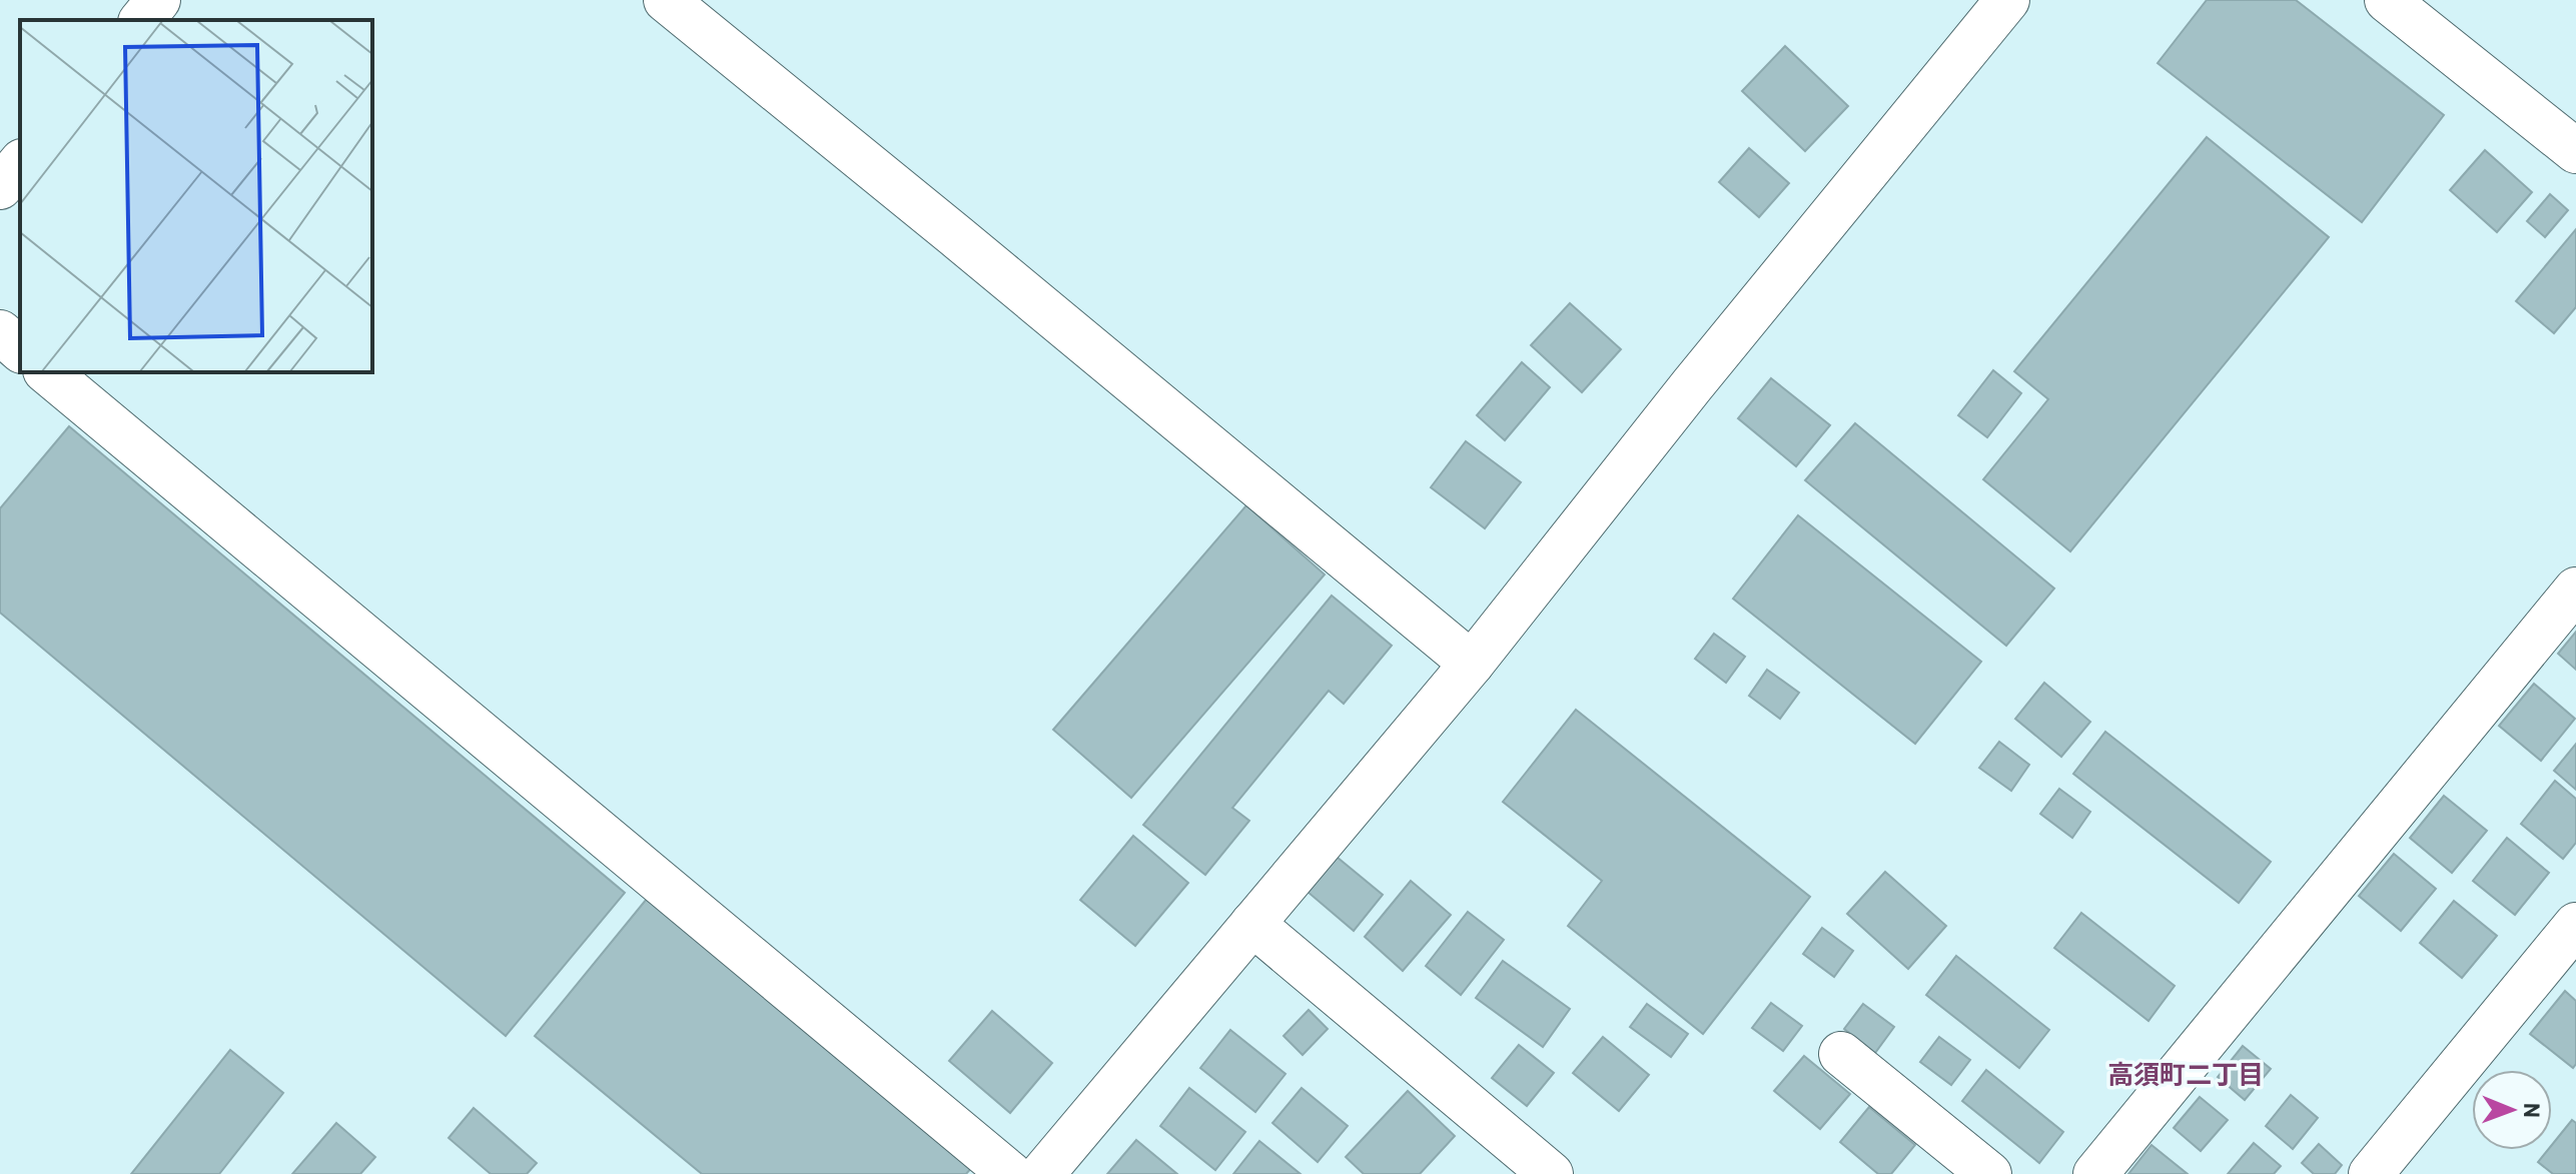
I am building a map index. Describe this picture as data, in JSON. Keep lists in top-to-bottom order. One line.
{"districts":["高須町二丁目"],"north":"right"}
